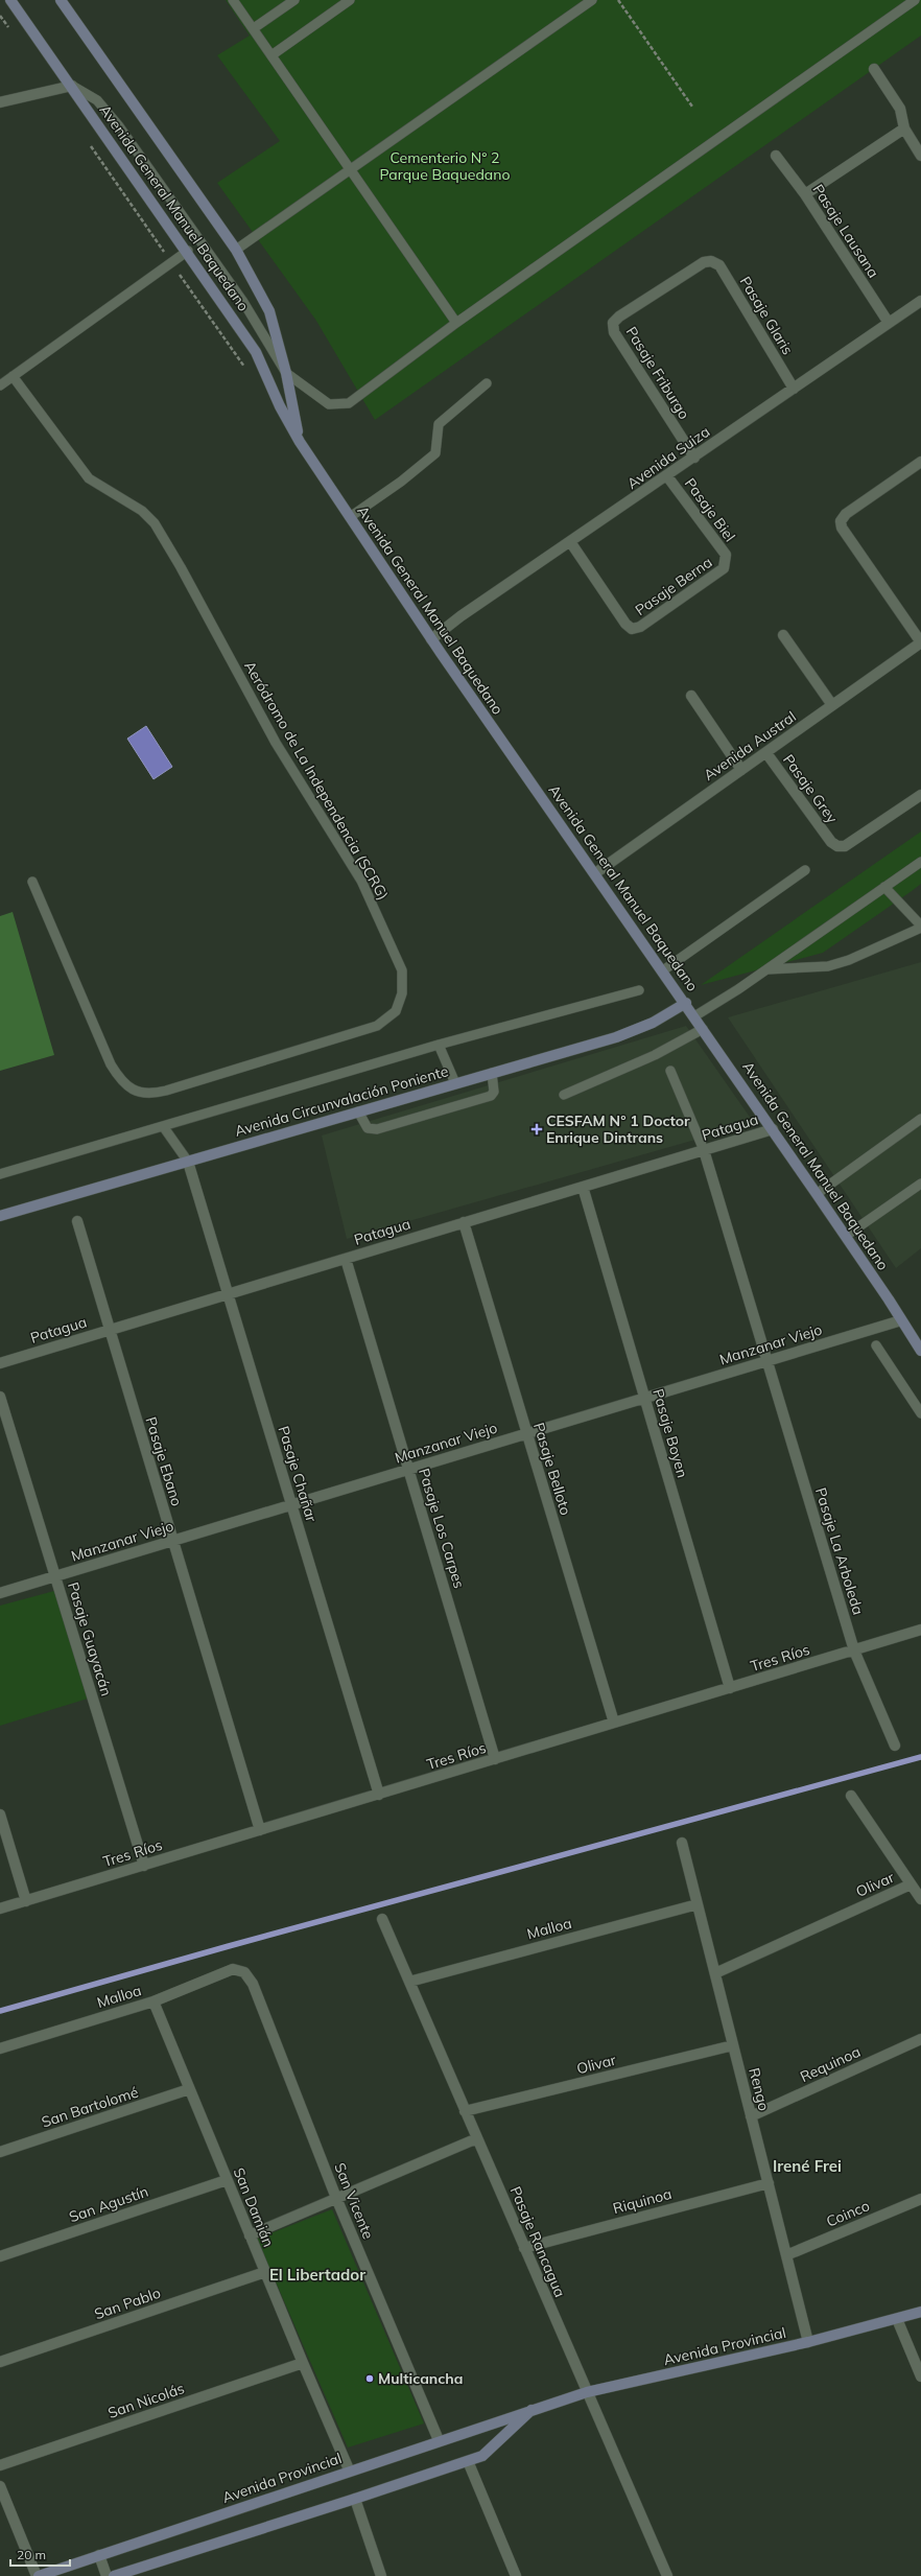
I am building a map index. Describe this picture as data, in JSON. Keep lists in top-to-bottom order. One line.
{"streets":{"main road":["Avenida General Manuel Baquedano","Avenida Circunvalación Poniente","Avenida Provincial"],"street":["Pasaje Lausana","Pasaje Glaris","Pasaje Friburgo","Avenida Suiza","Pasaje Biel","Pasaje Berna","Avenida Austral","Pasaje Grey","Patagua","Manzanar Viejo","Pasaje Boyen","Pasaje Ebano","Pasaje Belloto","Pasaje Chañar","Pasaje Los Carpes","Pasaje La Arboleda","Pasaje Guayacán","Tres Ríos","Olivar","Malloa","Requinoa","Rengo","San Bartolomé","San Vicente","Riquinoa","San Agustín","San Damián","Coinco","Pasaje Rancagua","San Pablo","San Nicolás"],"lane":["Aeródromo de La Independencia (SCRG)"]},"crossings":[["Avenida General Manuel Baquedano","Avenida Suiza"],["Avenida General Manuel Baquedano","Avenida Austral"],["Avenida General Manuel Baquedano","Avenida Circunvalación Poniente"],["Avenida General Manuel Baquedano","Patagua"],["Avenida General Manuel Baquedano","Manzanar Viejo"],["Pasaje Lausana","Avenida Suiza"],["Pasaje Glaris","Pasaje Friburgo"],["Pasaje Glaris","Avenida Suiza"],["Pasaje Friburgo","Avenida Suiza"],["Avenida Suiza","Pasaje Biel"],["Avenida Suiza","Pasaje Berna"],["Pasaje Biel","Pasaje Berna"],["Avenida Austral","Pasaje Grey"],["Avenida Circunvalación Poniente","Pasaje Chañar"],["Patagua","Pasaje Boyen"],["Patagua","Pasaje Ebano"],["Patagua","Pasaje Belloto"],["Patagua","Pasaje Chañar"],["Patagua","Pasaje Los Carpes"],["Patagua","Pasaje La Arboleda"],["Manzanar Viejo","Pasaje Boyen"],["Manzanar Viejo","Pasaje Ebano"],["Manzanar Viejo","Pasaje Belloto"],["Manzanar Viejo","Pasaje Chañar"],["Manzanar Viejo","Pasaje Los Carpes"],["Manzanar Viejo","Pasaje La Arboleda"],["Manzanar Viejo","Pasaje Guayacán"],["Pasaje Boyen","Tres Ríos"],["Pasaje Ebano","Tres Ríos"],["Pasaje Belloto","Tres Ríos"],["Pasaje Chañar","Tres Ríos"],["Pasaje Los Carpes","Tres Ríos"],["Pasaje La Arboleda","Tres Ríos"],["Pasaje Guayacán","Tres Ríos"],["Olivar","Rengo"],["Olivar","Pasaje Rancagua"],["Malloa","Rengo"],["Malloa","San Vicente"],["Malloa","San Damián"],["Malloa","Pasaje Rancagua"],["Requinoa","Rengo"],["Rengo","Riquinoa"],["Rengo","Coinco"],["Rengo","Avenida Provincial"],["San Bartolomé","San Damián"],["San Vicente","Avenida Provincial"],["Riquinoa","Pasaje Rancagua"],["San Agustín","San Damián"],["San Damián","San Pablo"],["San Damián","Avenida Provincial"],["San Damián","San Nicolás"],["Pasaje Rancagua","Avenida Provincial"]],"districts":["Irené Frei","El Libertador"],"parks":["Cementerio N° 2 Parque Baquedano"],"places":{"health":["CESFAM N° 1 Doctor Enrique Dintrans"],"other":["Multicancha"]},"scale_bar":"20 m"}
